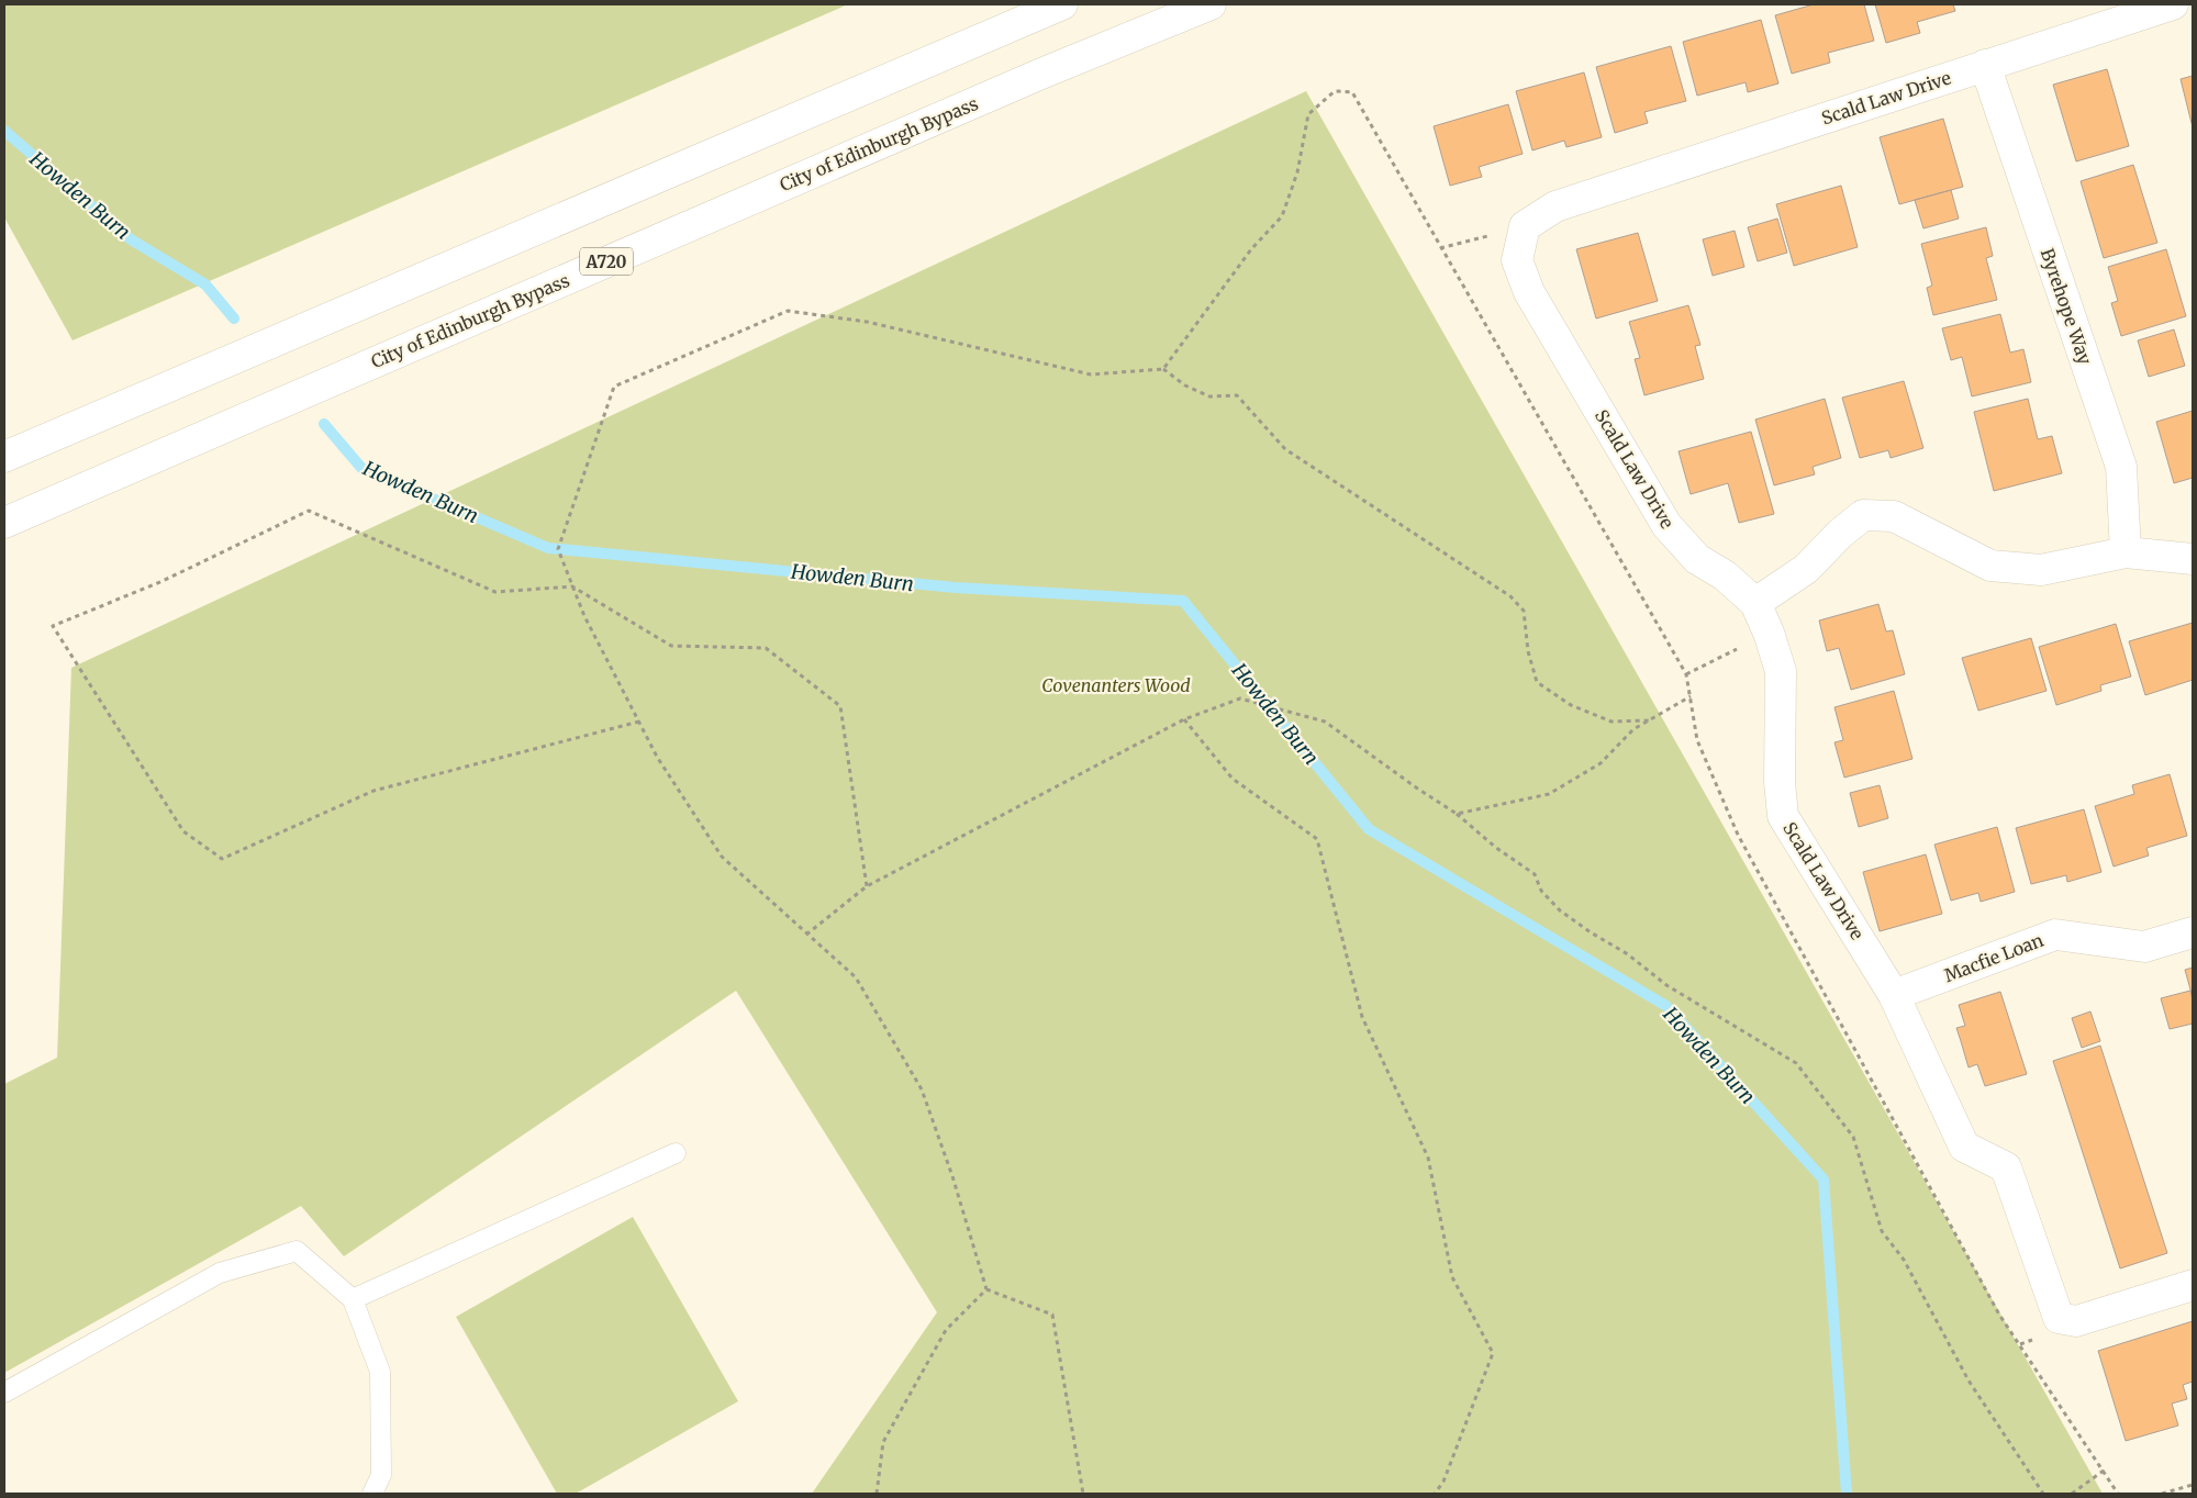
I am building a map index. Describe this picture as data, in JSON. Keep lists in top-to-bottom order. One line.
{"streets":{"main road":["Scald Law Drive","City of Edinburgh Bypass","A720","Byrehope Way","Macfie Loan"]},"crossings":[["Scald Law Drive","Byrehope Way"],["Scald Law Drive","Macfie Loan"]],"water":["Howden Burn"],"parks":["Covenanters Wood"]}
